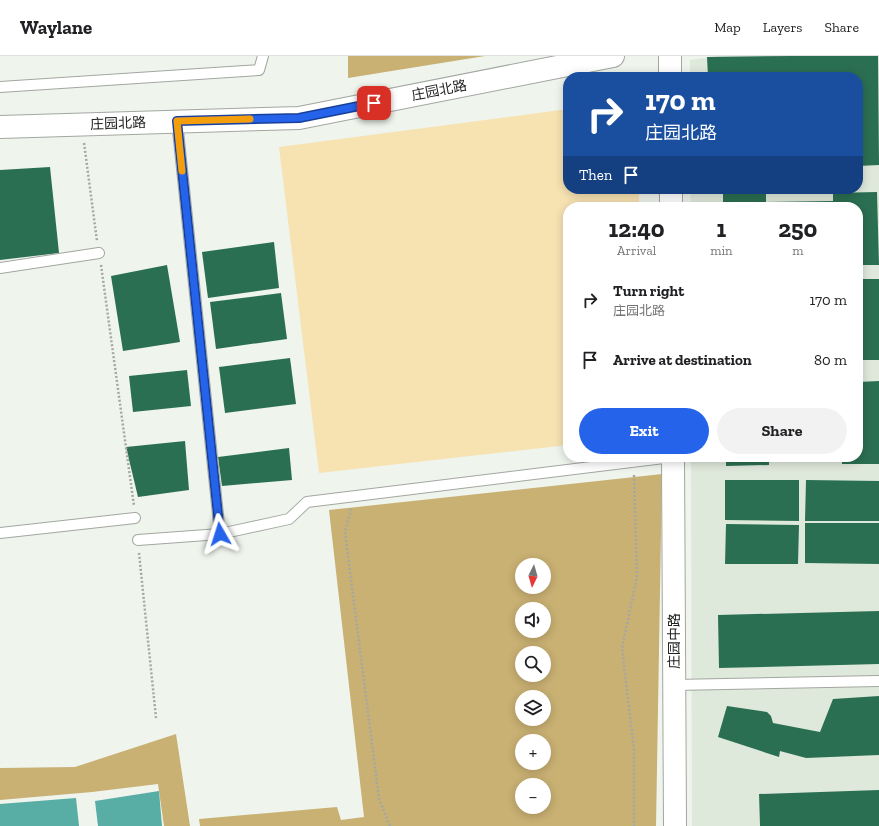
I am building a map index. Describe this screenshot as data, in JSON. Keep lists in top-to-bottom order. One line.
{"streets":{"street":["庄园北路","庄园中路"]},"north":"bottom","page":{"header":"Waylane","nav":["Map","Layers","Share"],"turn":["170 m","庄园北路"],"then":"Then","eta":["12:40","Arrival","1","min","250","m"],"list":[{"name":"Turn right","note":"庄园北路","value":"170 m"},{"name":"Arrive at destination","value":"80 m"}],"buttons":["Exit","Share"],"map_buttons":["+","−"]}}
